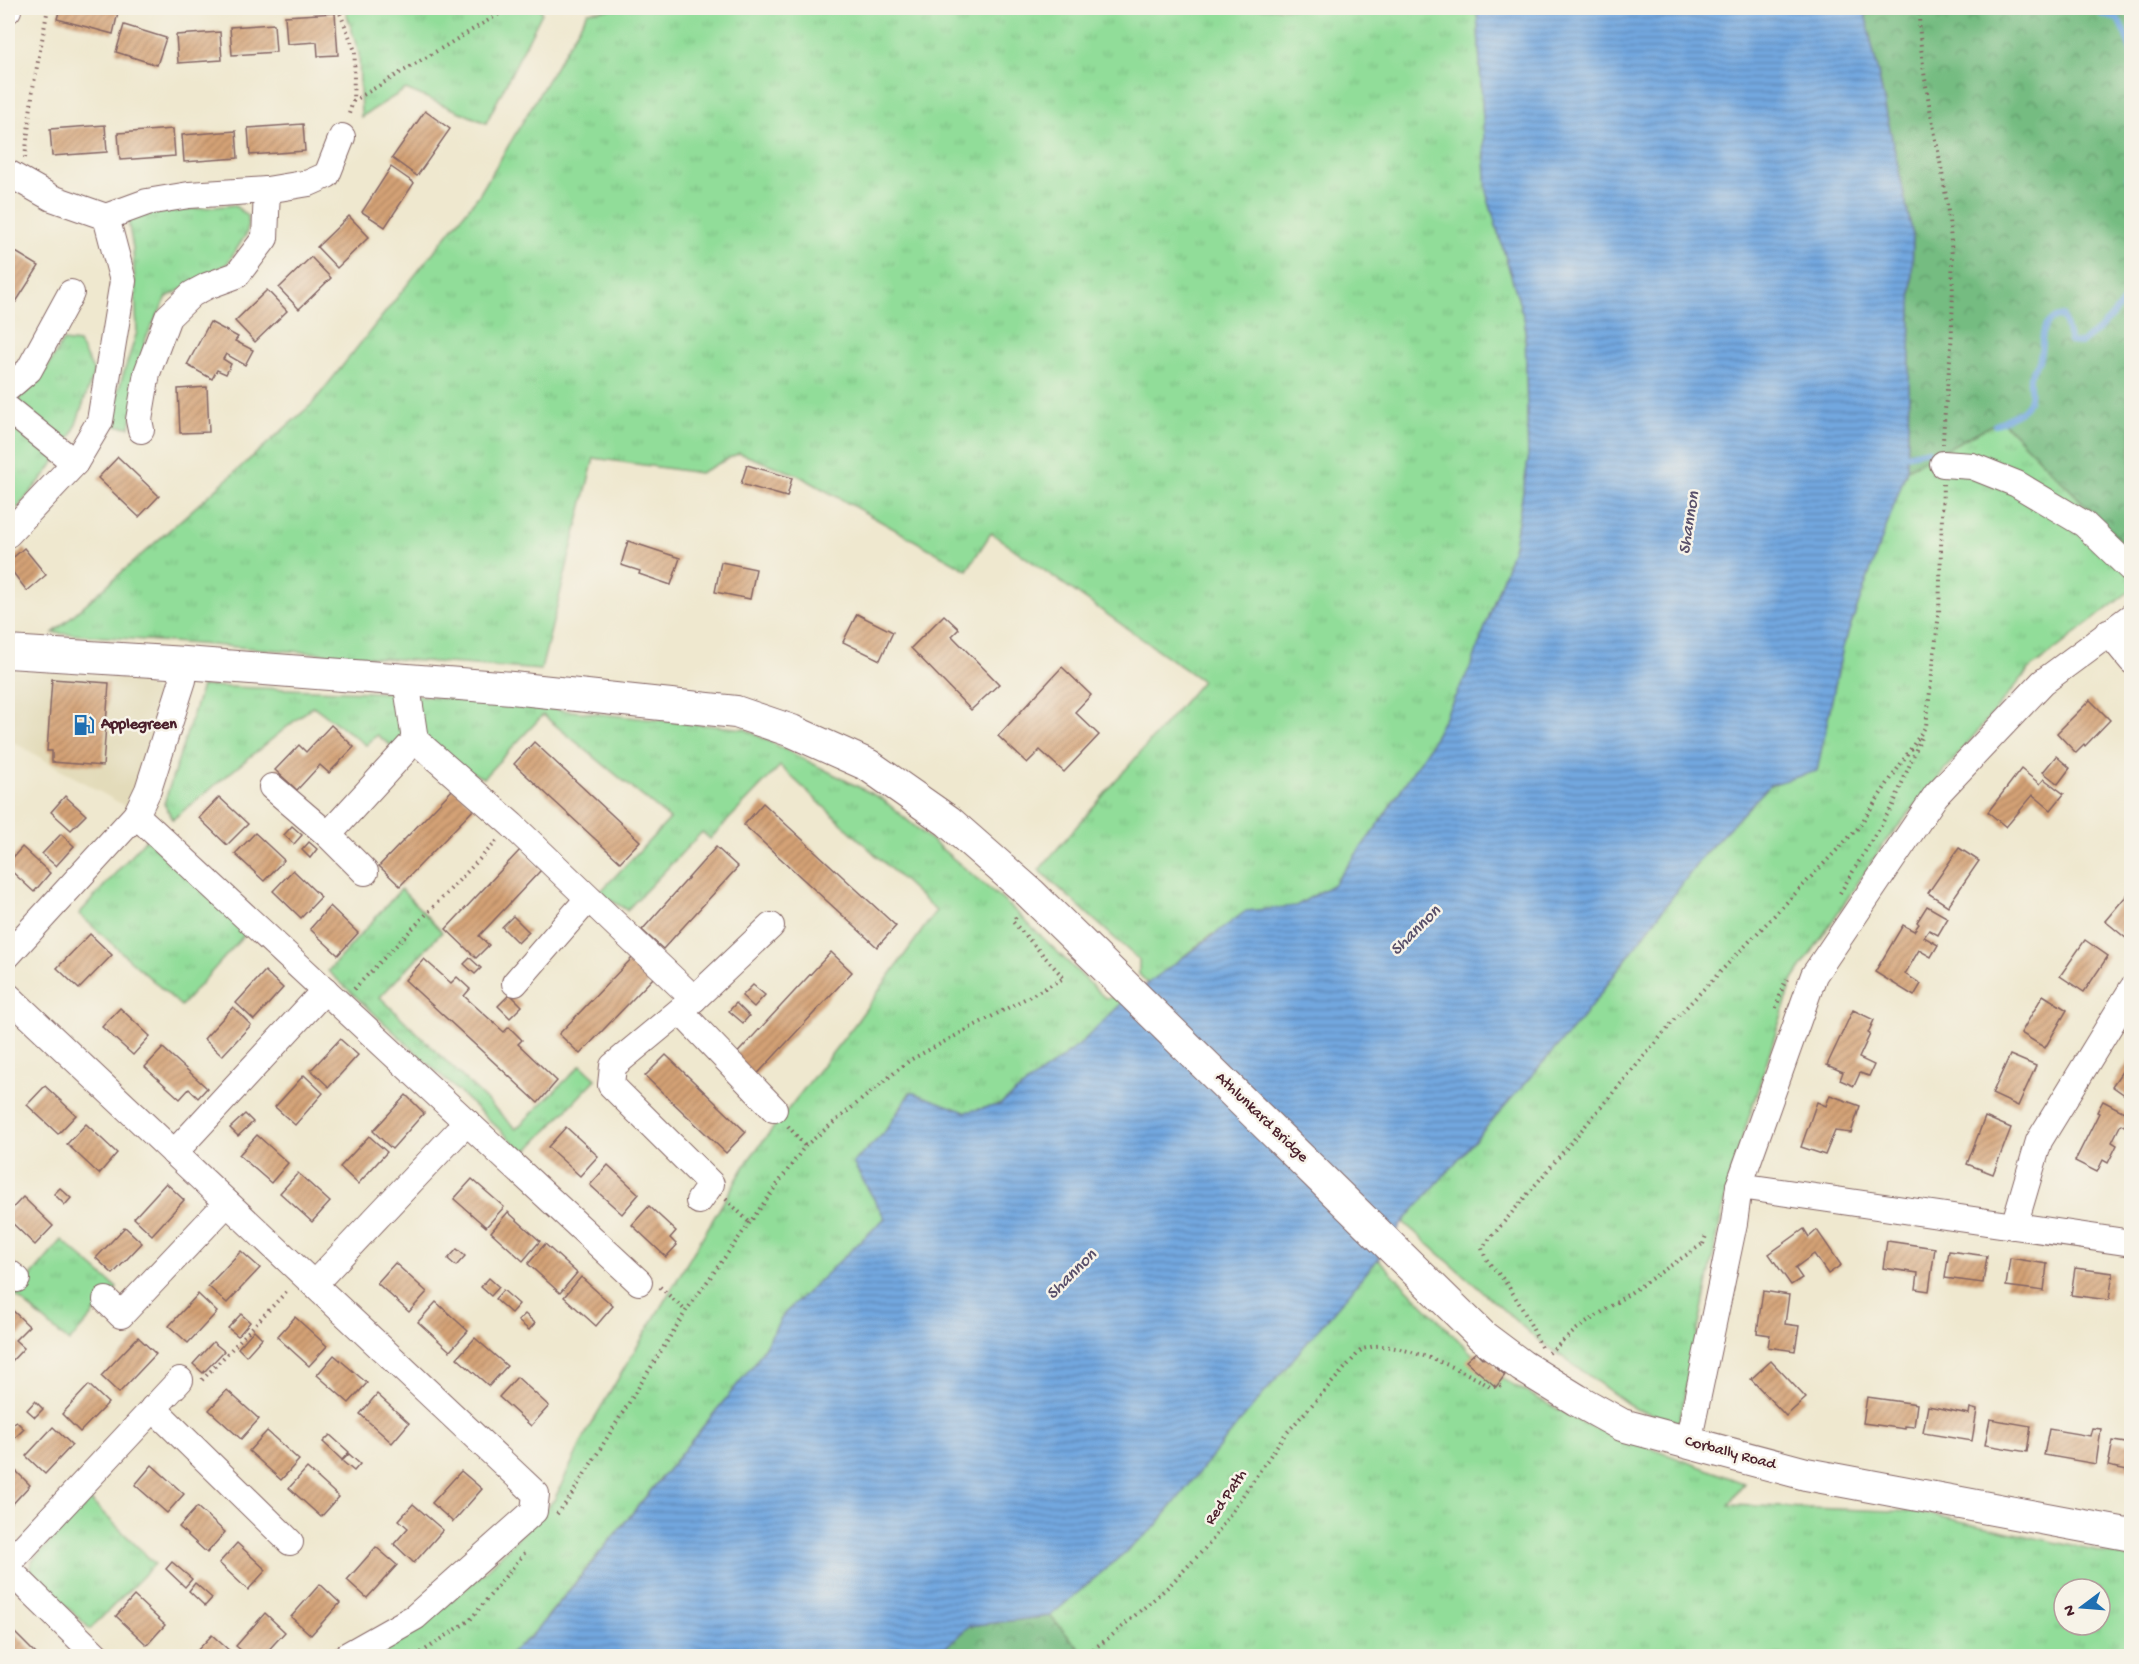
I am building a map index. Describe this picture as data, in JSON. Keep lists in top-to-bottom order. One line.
{"streets":{"main road":["Athlunkard Bridge","Corbally Road"],"path":["Red Path"]},"crossings":[["Athlunkard Bridge","Corbally Road"]],"water":["Shannon"],"places":{"fuel station":["Applegreen"]},"north":"left"}
